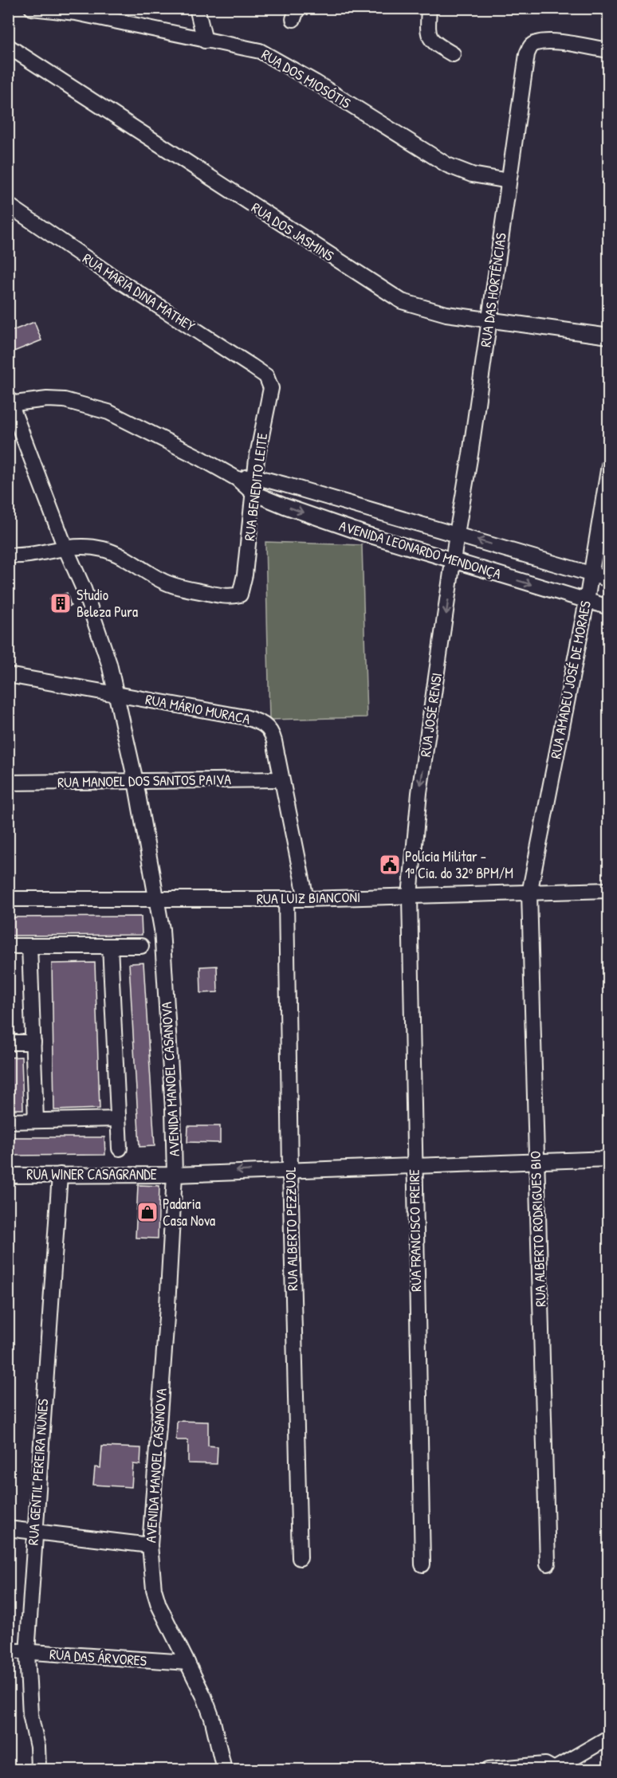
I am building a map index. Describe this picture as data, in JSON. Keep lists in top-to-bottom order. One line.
{"streets":{"street":["RUA DOS MIOSÓTIS","RUA DOS JASMINS","RUA DAS HORTÊNCIAS","RUA MARIA DINA MATHEY","RUA BENEDITO LEITE","AVENIDA LEONARDO MENDONÇA","RUA AMADEU JOSÉ DE MORAES","RUA MÁRIO MURACA","RUA JOSÉ RENSI","RUA MANOEL DOS SANTOS PAIVA","RUA LUIZ BIANCONI","AVENIDA MANOEL CASANOVA","RUA WINER CASAGRANDE","RUA ALBERTO PEZZUOL","RUA ALBERTO RODRIGUES BIO","RUA FRANCISCO FREIRE","RUA GENTIL PEREIRA NUNES","RUA DAS ÁRVORES"]},"crossings":[["RUA DOS MIOSÓTIS","RUA DAS HORTÊNCIAS"],["RUA DOS JASMINS","RUA DAS HORTÊNCIAS"],["RUA DAS HORTÊNCIAS","AVENIDA LEONARDO MENDONÇA"],["RUA DAS HORTÊNCIAS","RUA JOSÉ RENSI"],["RUA MARIA DINA MATHEY","RUA BENEDITO LEITE"],["RUA BENEDITO LEITE","AVENIDA LEONARDO MENDONÇA"],["RUA BENEDITO LEITE","AVENIDA MANOEL CASANOVA"],["AVENIDA LEONARDO MENDONÇA","RUA AMADEU JOSÉ DE MORAES"],["AVENIDA LEONARDO MENDONÇA","RUA JOSÉ RENSI"],["AVENIDA LEONARDO MENDONÇA","AVENIDA MANOEL CASANOVA"],["RUA AMADEU JOSÉ DE MORAES","RUA LUIZ BIANCONI"],["RUA AMADEU JOSÉ DE MORAES","RUA ALBERTO RODRIGUES BIO"],["RUA MÁRIO MURACA","RUA MANOEL DOS SANTOS PAIVA"],["RUA MÁRIO MURACA","RUA LUIZ BIANCONI"],["RUA MÁRIO MURACA","AVENIDA MANOEL CASANOVA"],["RUA JOSÉ RENSI","RUA LUIZ BIANCONI"],["RUA JOSÉ RENSI","RUA FRANCISCO FREIRE"],["RUA MANOEL DOS SANTOS PAIVA","AVENIDA MANOEL CASANOVA"],["RUA LUIZ BIANCONI","AVENIDA MANOEL CASANOVA"],["RUA LUIZ BIANCONI","RUA ALBERTO PEZZUOL"],["RUA LUIZ BIANCONI","RUA ALBERTO RODRIGUES BIO"],["RUA LUIZ BIANCONI","RUA FRANCISCO FREIRE"],["AVENIDA MANOEL CASANOVA","RUA WINER CASAGRANDE"],["AVENIDA MANOEL CASANOVA","RUA DAS ÁRVORES"],["RUA WINER CASAGRANDE","RUA ALBERTO PEZZUOL"],["RUA WINER CASAGRANDE","RUA ALBERTO RODRIGUES BIO"],["RUA WINER CASAGRANDE","RUA FRANCISCO FREIRE"],["RUA WINER CASAGRANDE","RUA GENTIL PEREIRA NUNES"],["RUA GENTIL PEREIRA NUNES","RUA DAS ÁRVORES"]],"one_way":["RUA JOSÉ RENSI"],"places":{"building":["Studio Beleza Pura"],"public building":["Polícia Militar - 1ª Cia. do 32º BPM/M"],"shop":["Padaria Casa Nova"]}}
